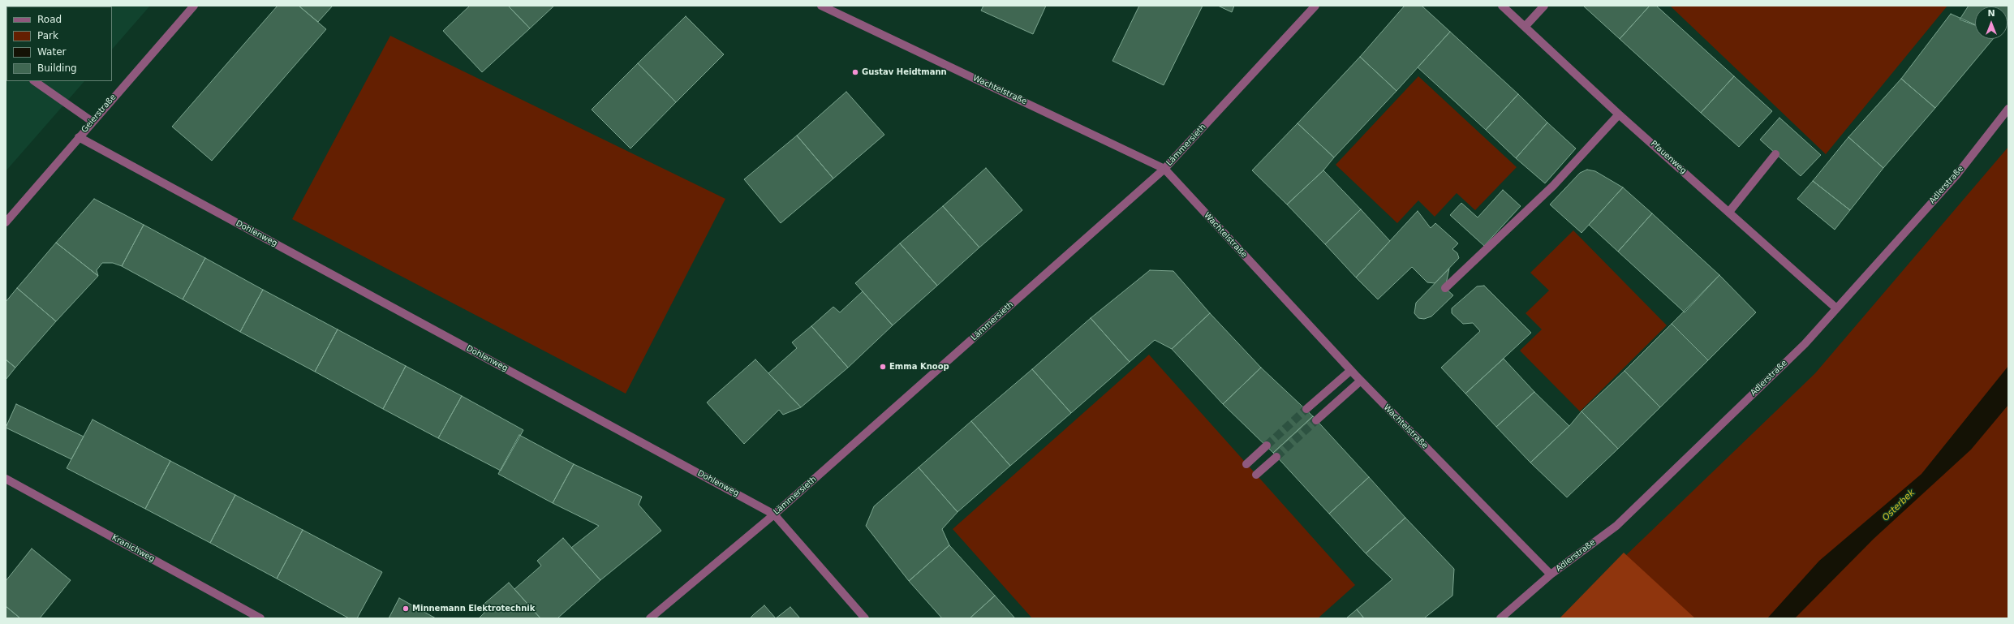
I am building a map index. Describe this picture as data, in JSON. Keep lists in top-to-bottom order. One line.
{"streets":{"street":["Wachtelstraße","Geierstraße","Lämmersieth","Pfauenweg","Adlerstraße","Dohlenweg","Kranichweg"]},"crossings":[["Wachtelstraße","Lämmersieth"],["Wachtelstraße","Adlerstraße"],["Geierstraße","Dohlenweg"],["Lämmersieth","Dohlenweg"],["Pfauenweg","Adlerstraße"]],"water":["Osterbek"],"places":["Gustav Heidtmann","Emma Knoop","Minnemann Elektrotechnik"],"legend":["Road","Park","Water","Building"],"north":"top"}
